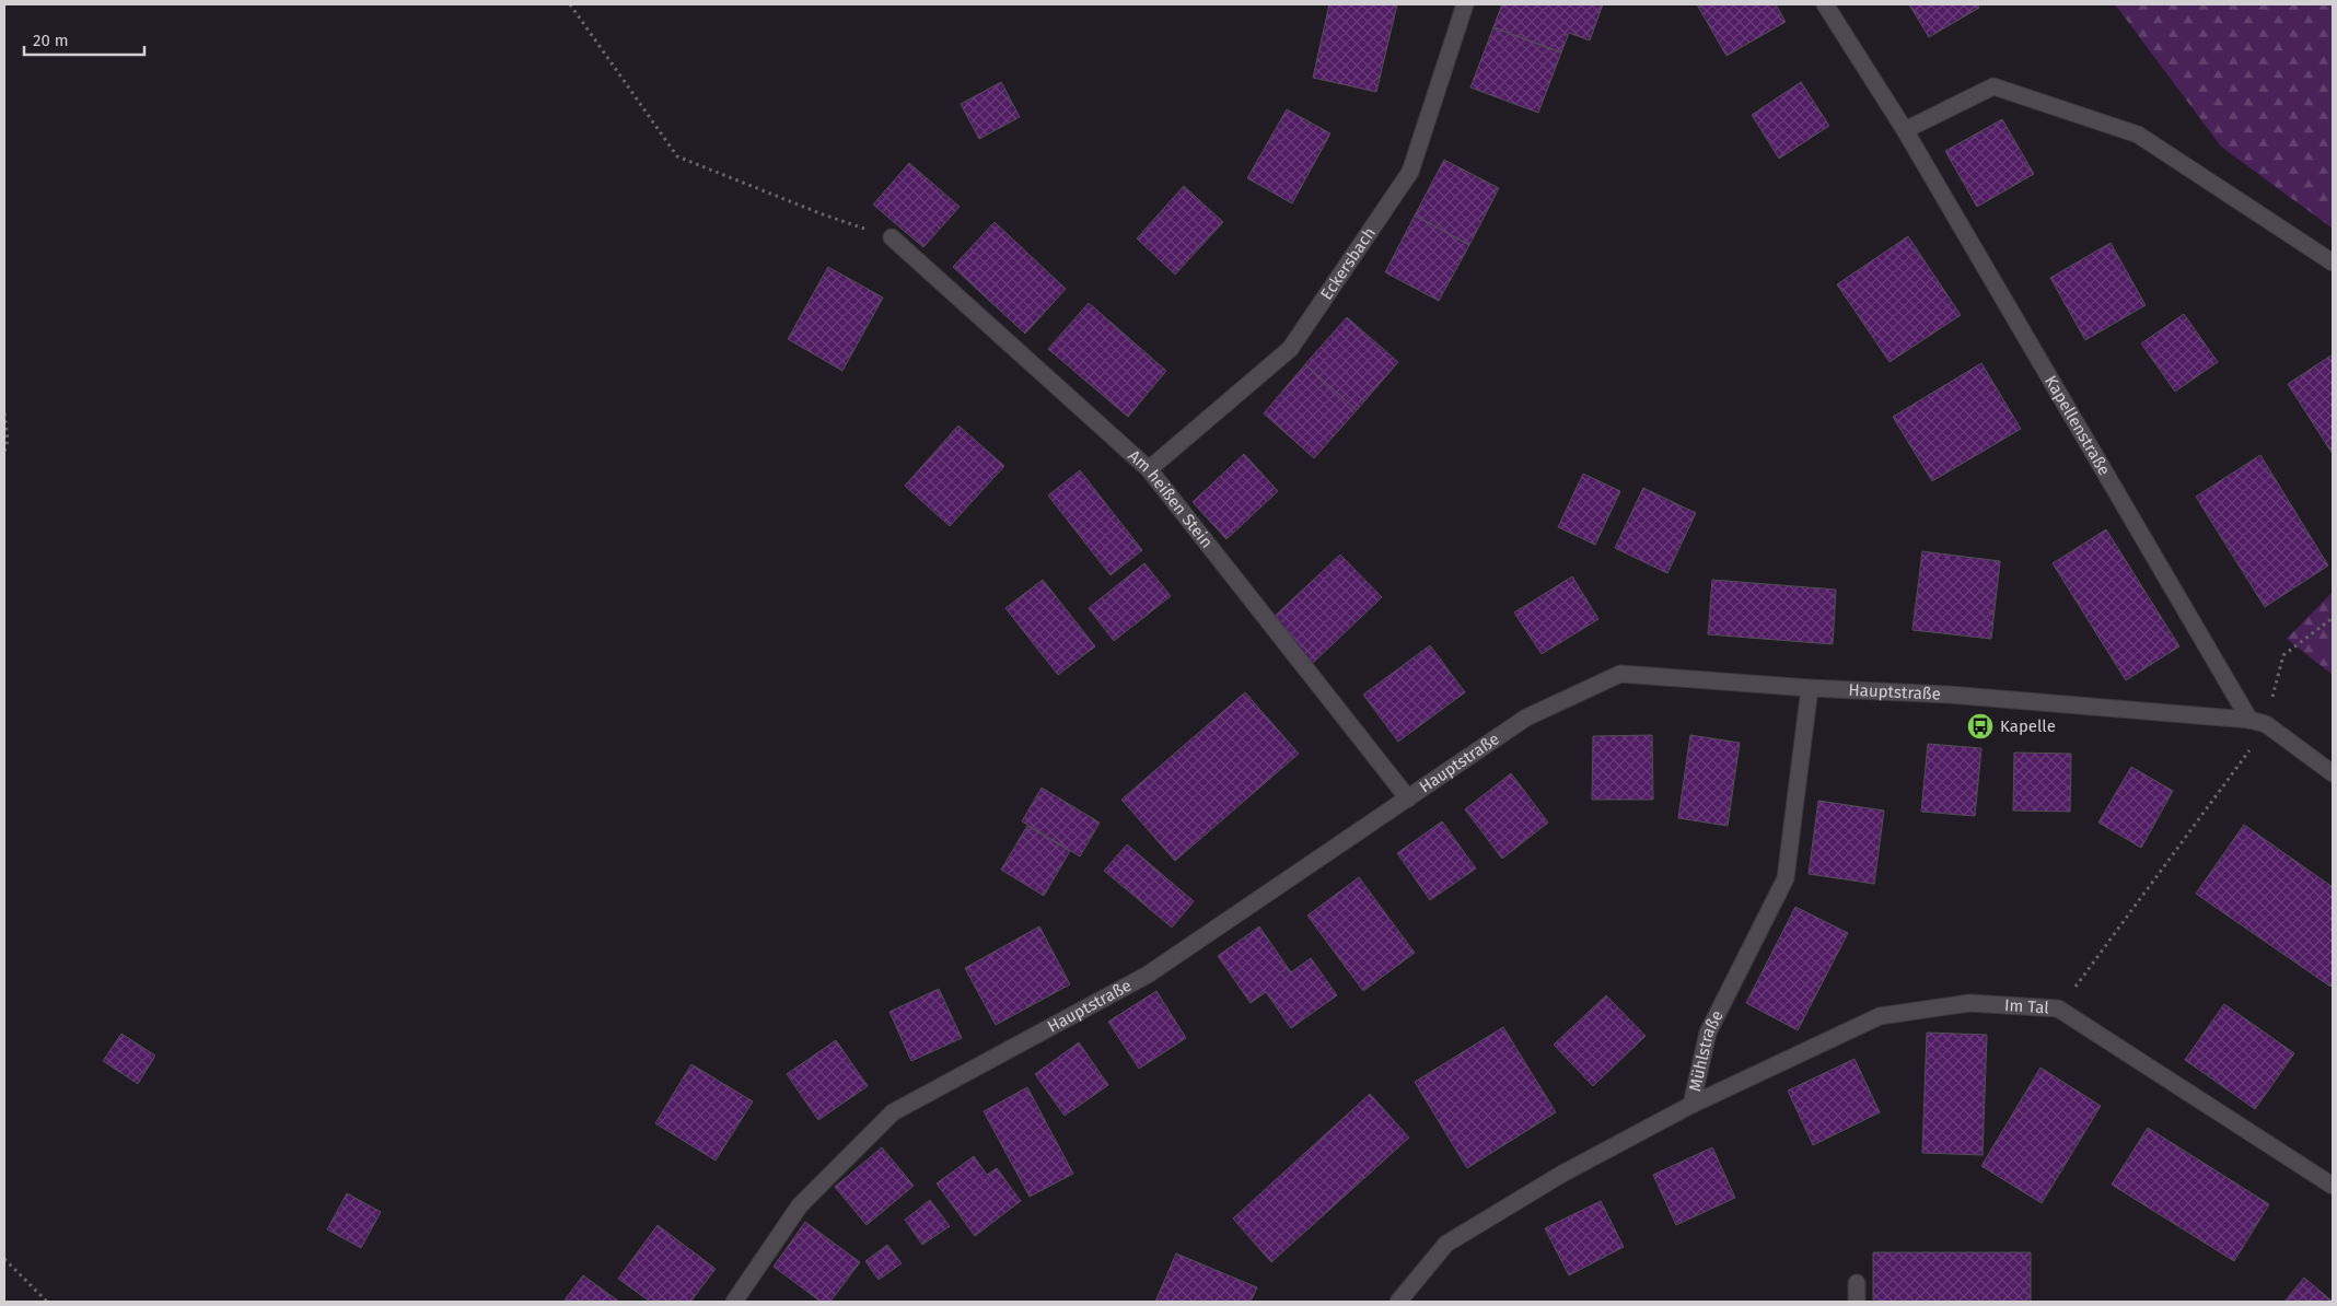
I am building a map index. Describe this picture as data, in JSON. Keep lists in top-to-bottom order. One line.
{"streets":{"street":["Eckersbach","Kapellenstraße","Am heißen Stein","Hauptstraße","Im Tal","Mühlstraße"]},"crossings":[["Eckersbach","Am heißen Stein"],["Kapellenstraße","Hauptstraße"],["Am heißen Stein","Hauptstraße"],["Hauptstraße","Mühlstraße"],["Im Tal","Mühlstraße"]],"places":{"bus stop":["Kapelle"]},"scale_bar":"20 m"}
